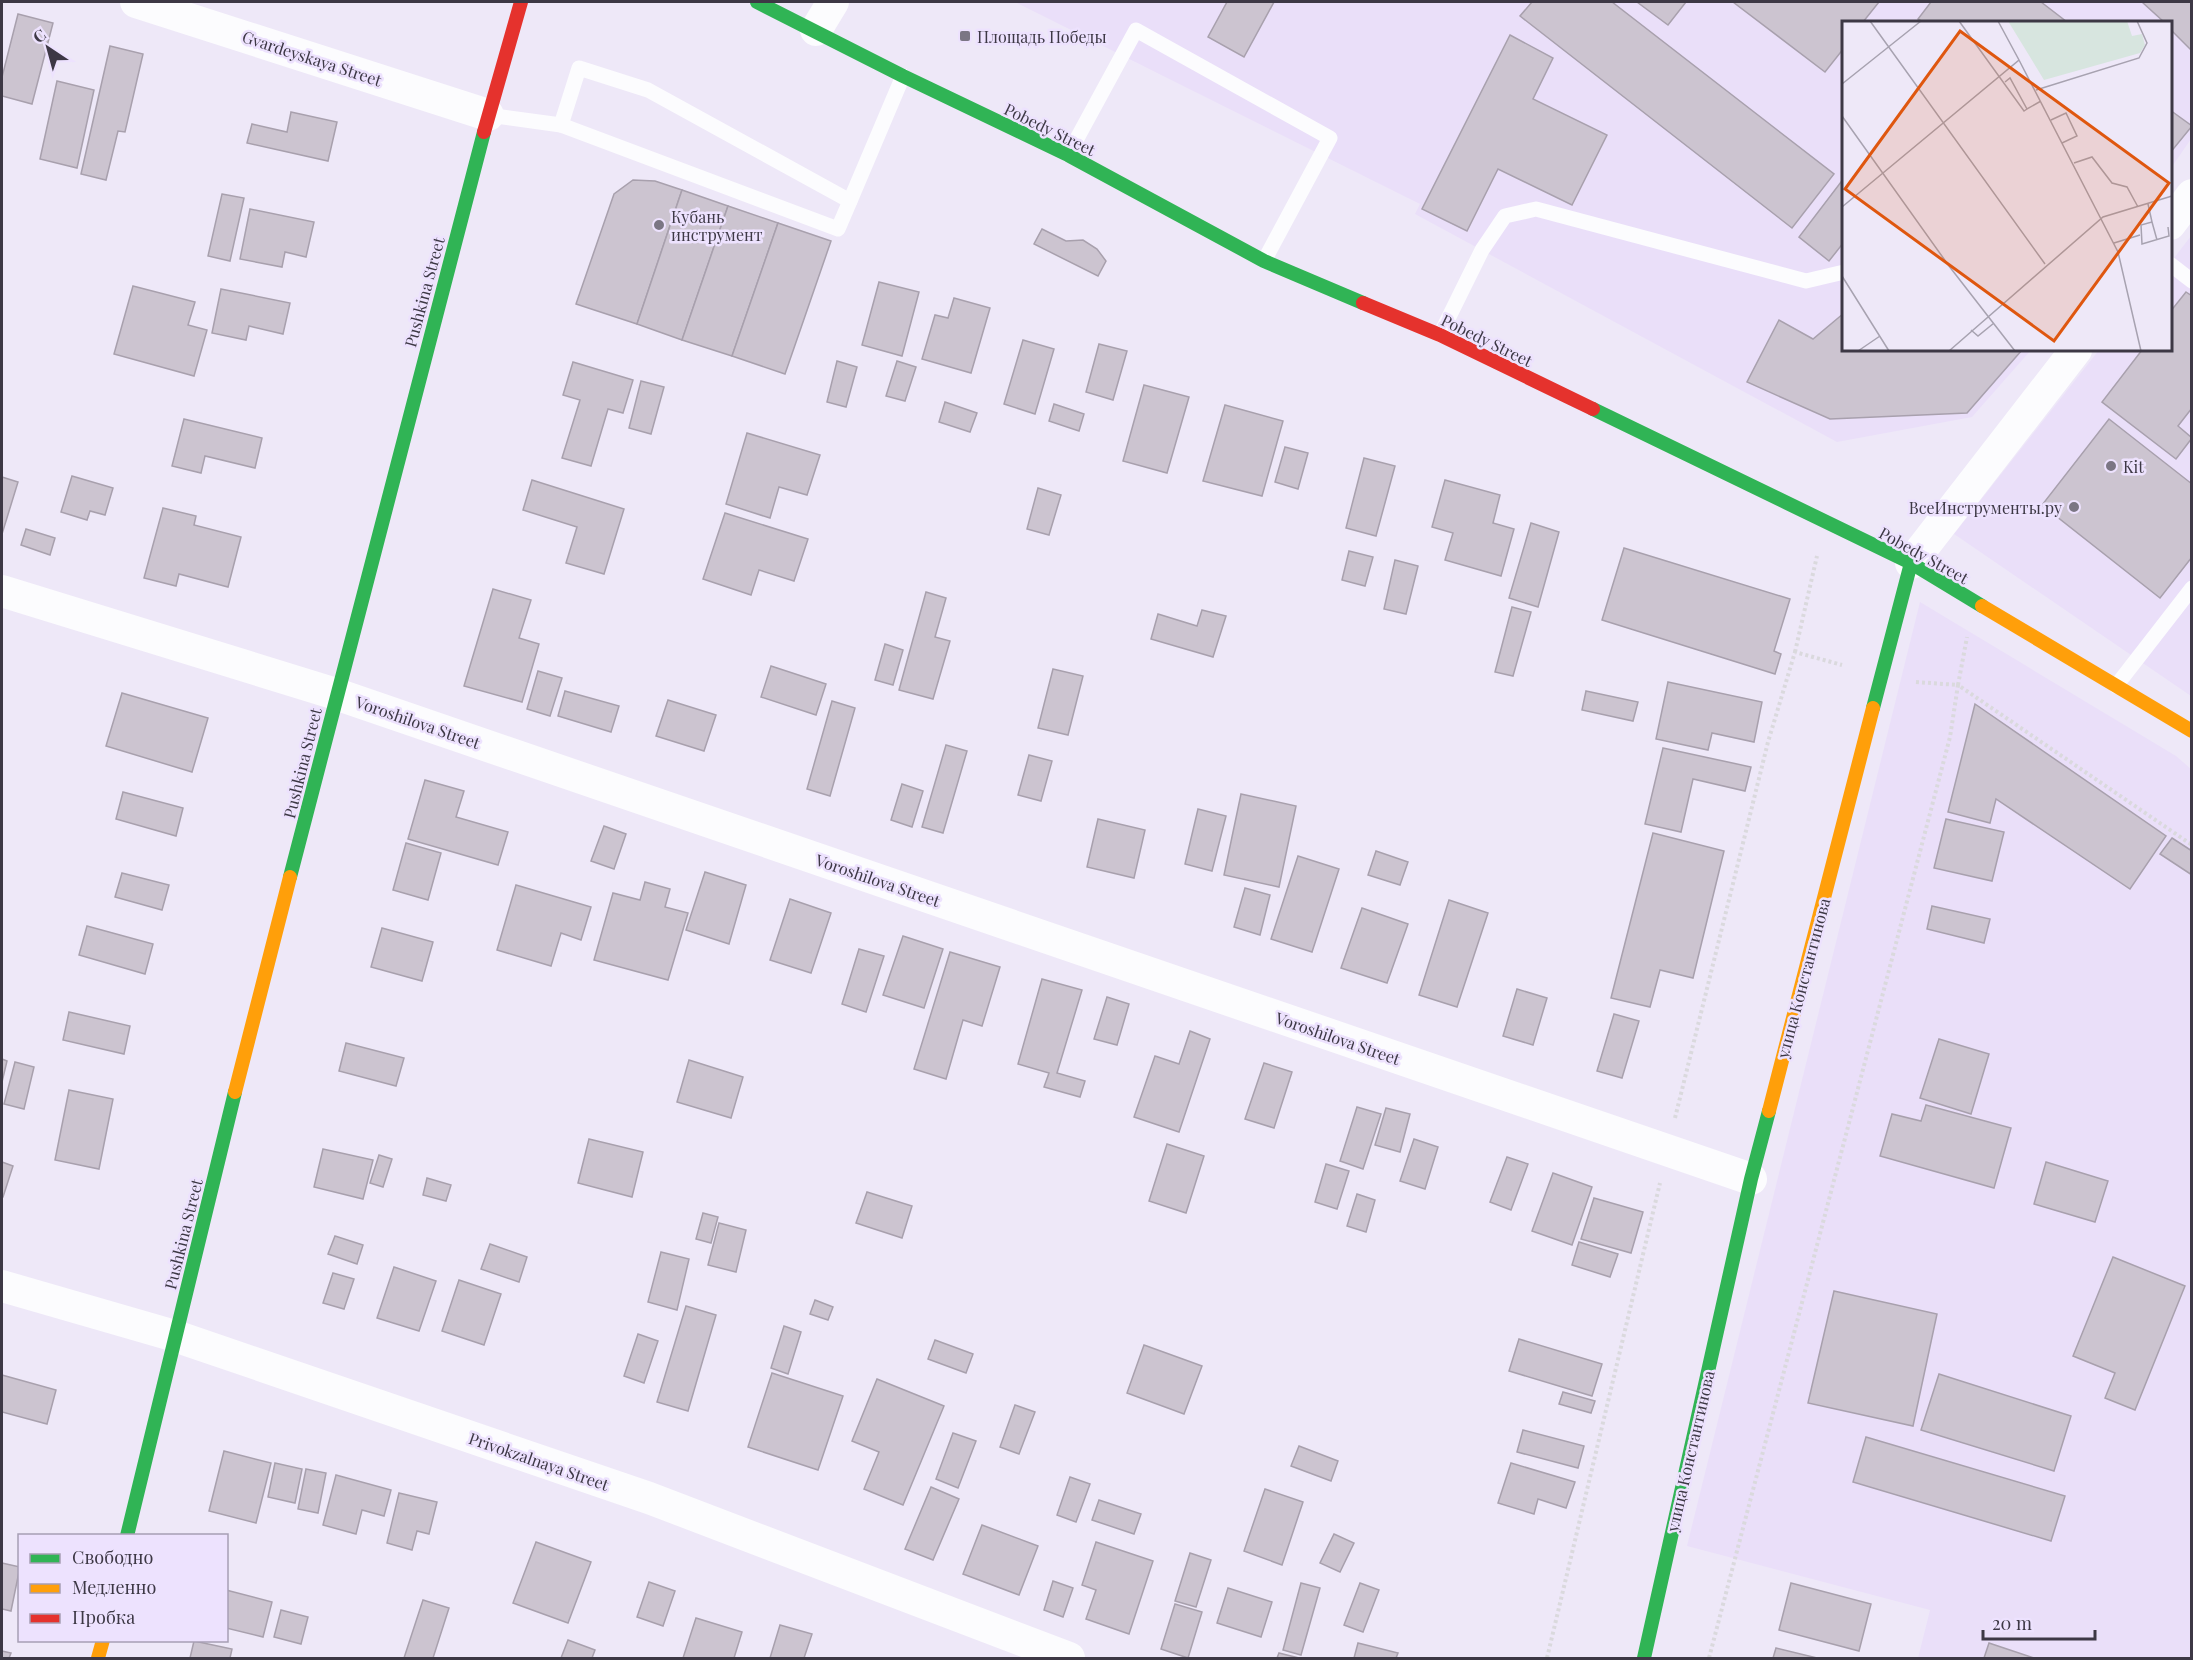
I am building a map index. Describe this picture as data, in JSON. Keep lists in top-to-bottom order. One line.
{"streets":{"street":["Gvardeyskaya Street","Pobedy Street","Pushkina Street","Voroshilova Street","улица Константинова","Privokzalnaya Street"]},"crossings":[["Gvardeyskaya Street","Pushkina Street"],["Pobedy Street","улица Константинова"],["Pushkina Street","Voroshilova Street"],["Pushkina Street","Privokzalnaya Street"],["Voroshilova Street","улица Константинова"]],"places":{"transit":["Площадь Победы"],"other":["Кубань инструмент","Kit","ВсеИнструменты.ру"]},"legend":["Свободно","Медленно","Пробка"],"scale_bar":"20 m","north":"top left"}
